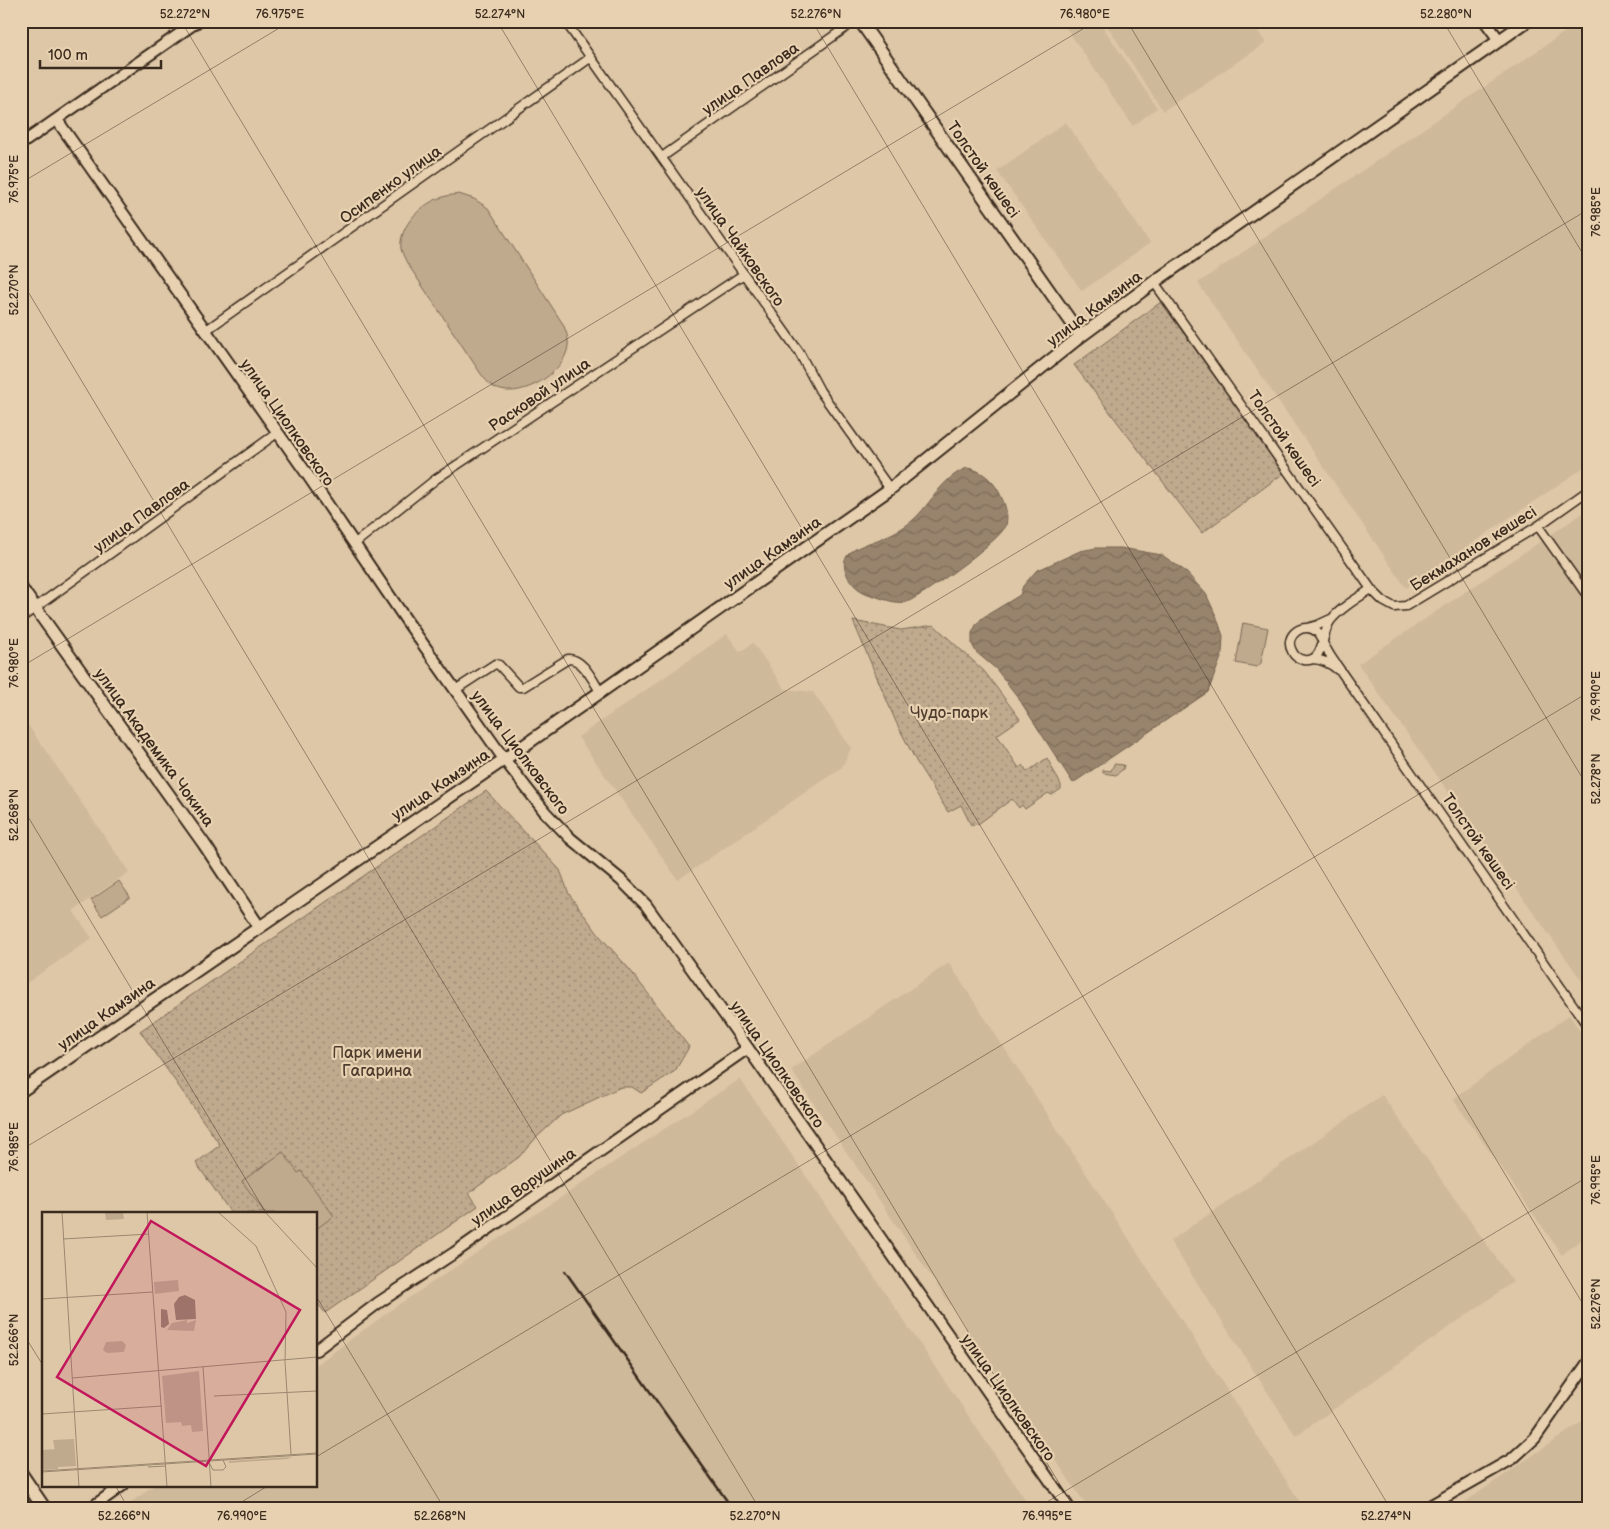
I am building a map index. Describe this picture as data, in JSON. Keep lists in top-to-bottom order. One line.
{"streets":{"main road":["Толстой көшесі","улица Камзина","улица Академика Чокина"],"street":["улица Павлова","Осипенко улица","улица Чайковского","Расковой улица","улица Циолковского","Бекмаханов көшесі","улица Ворушина"]},"crossings":[["улица Павлова","улица Чайковского"],["улица Павлова","улица Циолковского"],["улица Павлова","улица Академика Чокина"],["Толстой көшесі","улица Камзина"],["Толстой көшесі","Бекмаханов көшесі"],["Осипенко улица","улица Чайковского"],["Осипенко улица","улица Циолковского"],["улица Чайковского","улица Камзина"],["улица Чайковского","Расковой улица"],["улица Камзина","улица Циолковского"],["улица Камзина","улица Академика Чокина"],["Расковой улица","улица Циолковского"],["улица Циолковского","улица Ворушина"]],"parks":["Чудо-парк","Парк имени Гагарина"],"scale_bar":"100 m","coordinates":["52.272°N","76.975°E","52.274°N","52.276°N","76.980°E","52.280°N","76.985°E","52.270°N","76.990°E","52.278°N","52.268°N","76.995°E","52.266°N"]}
